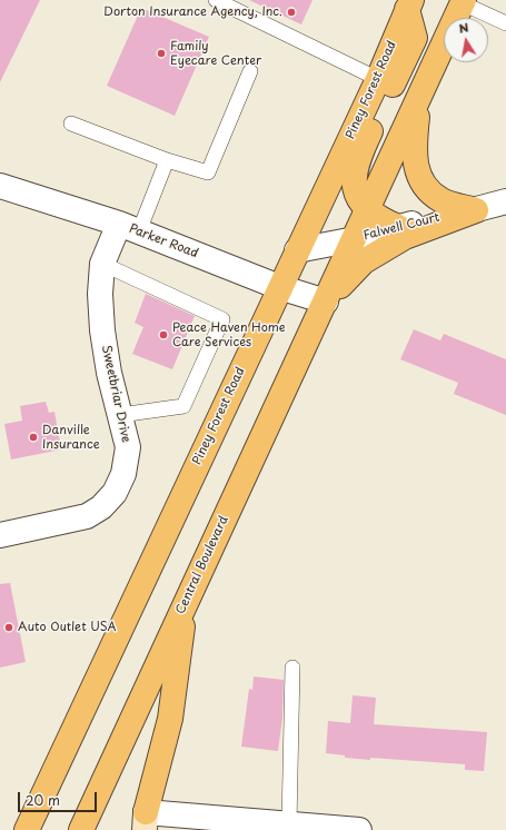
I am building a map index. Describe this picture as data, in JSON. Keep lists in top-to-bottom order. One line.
{"streets":{"main road":["Piney Forest Road","Central Boulevard"],"street":["Falwell Court","Parker Road","Sweetbriar Drive"]},"crossings":[["Piney Forest Road","Falwell Court"],["Piney Forest Road","Parker Road"],["Parker Road","Sweetbriar Drive"],["Parker Road","Central Boulevard"]],"places":["Dorton Insurance Agency, Inc.","Family Eyecare Center","Peace Haven Home Care Services","Danville Insurance","Auto Outlet USA"],"scale_bar":"20 m","north":"top"}
